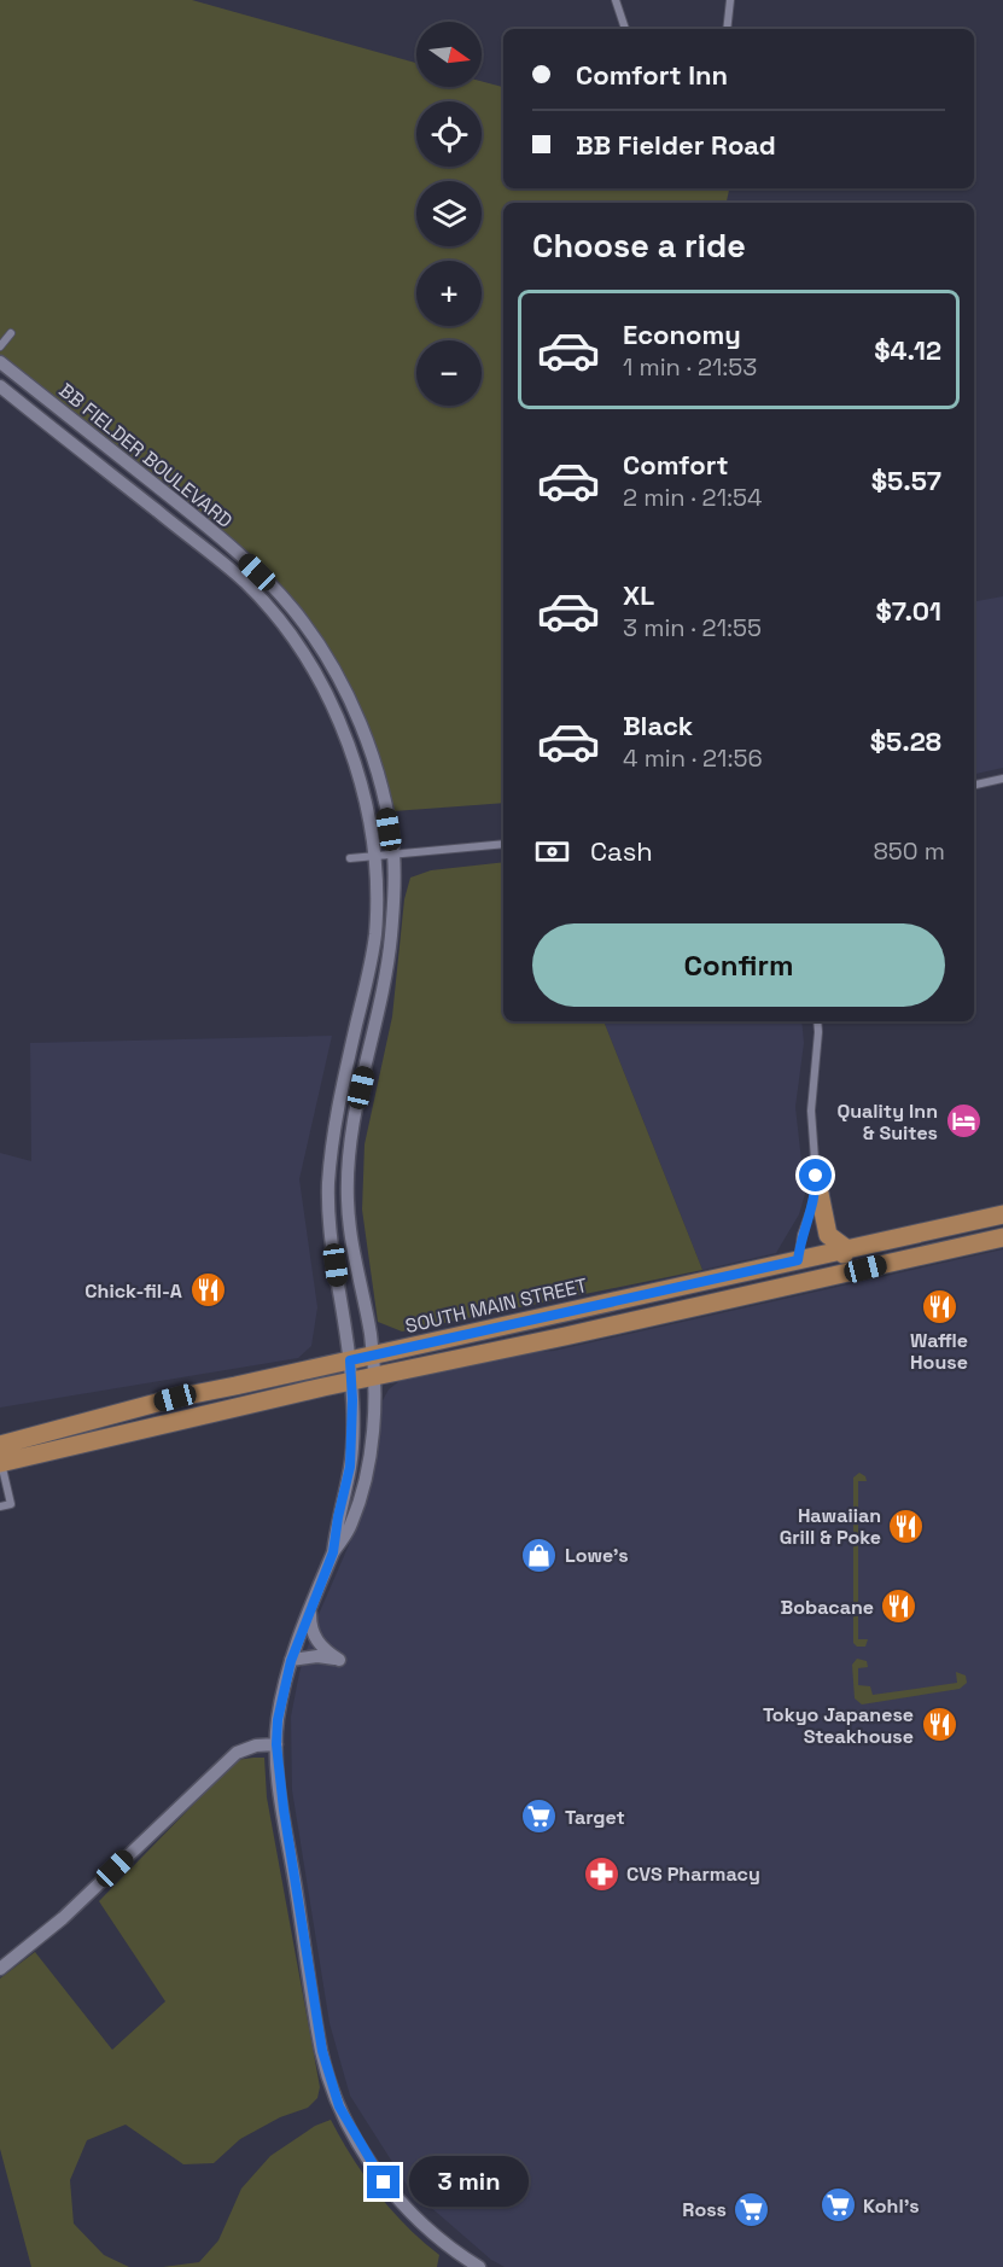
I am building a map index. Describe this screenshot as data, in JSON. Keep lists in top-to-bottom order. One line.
{"streets":{"main road":["SOUTH MAIN STREET"],"street":["BB FIELDER BOULEVARD"]},"crossings":[["BB FIELDER BOULEVARD","SOUTH MAIN STREET"]],"places":{"hotel":["Quality Inn & Suites"],"restaurant":["Chick-fil-A","Waffle House","Hawaiian Grill & Poke","Bobacane","Tokyo Japanese Steakhouse"],"shop":["Lowe's"],"supermarket":["Target","Kohl's","Ross"],"pharmacy":["CVS Pharmacy"]},"north":"right","page":{"map_buttons":["+","−"],"banner":["Comfort Inn","BB Fielder Road"],"heading":"Choose a ride","list":[{"name":"Economy","note":"1 min · 21:53","value":"$4.12"},{"name":"Comfort","note":"2 min · 21:54","value":"$5.57"},{"name":"XL","note":"3 min · 21:55","value":"$7.01"},{"name":"Black","note":"4 min · 21:56","value":"$5.28"}],"pay":["Cash","850 m"],"buttons":"Confirm","bubble":"3 min"}}
